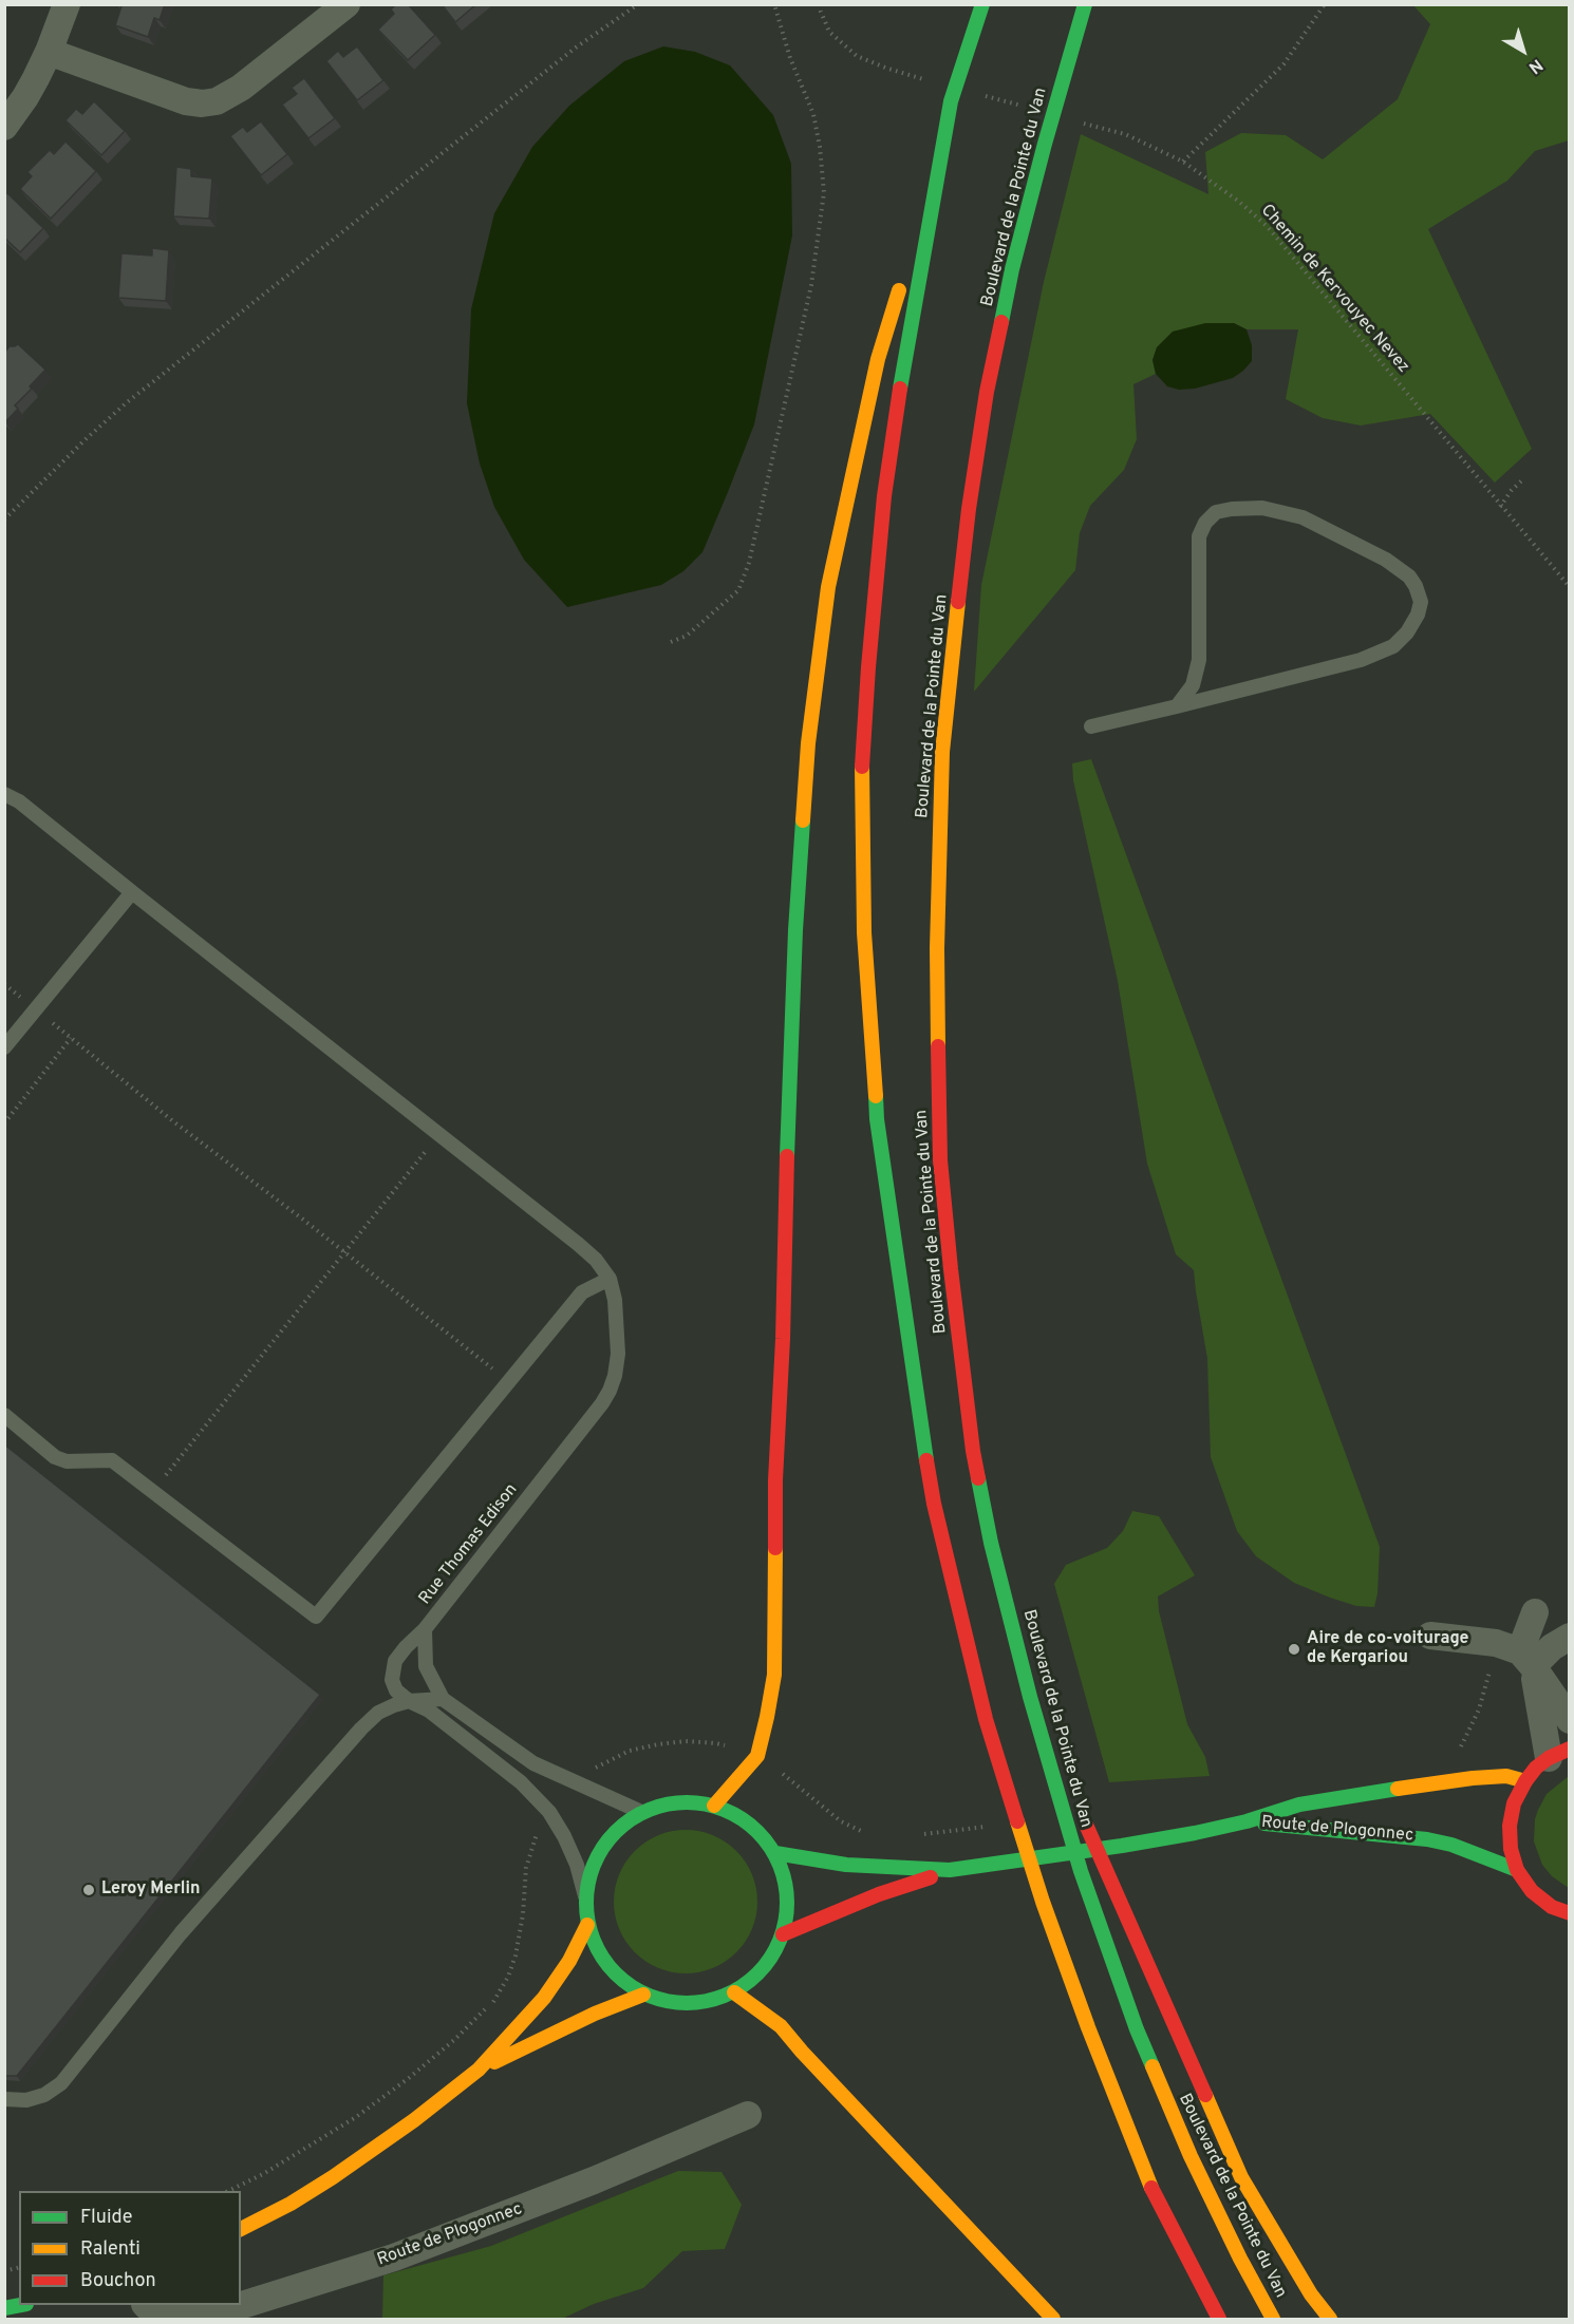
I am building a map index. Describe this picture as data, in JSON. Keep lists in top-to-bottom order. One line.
{"streets":{"main road":["Boulevard de la Pointe du Van","Route de Plogonnec"],"lane":["Rue Thomas Edison"],"path":["Chemin de Kervouyec Nevez"]},"places":["Aire de co-voiturage de Kergariou","Leroy Merlin"],"legend":["Fluide","Ralenti","Bouchon"],"north":"bottom right"}
